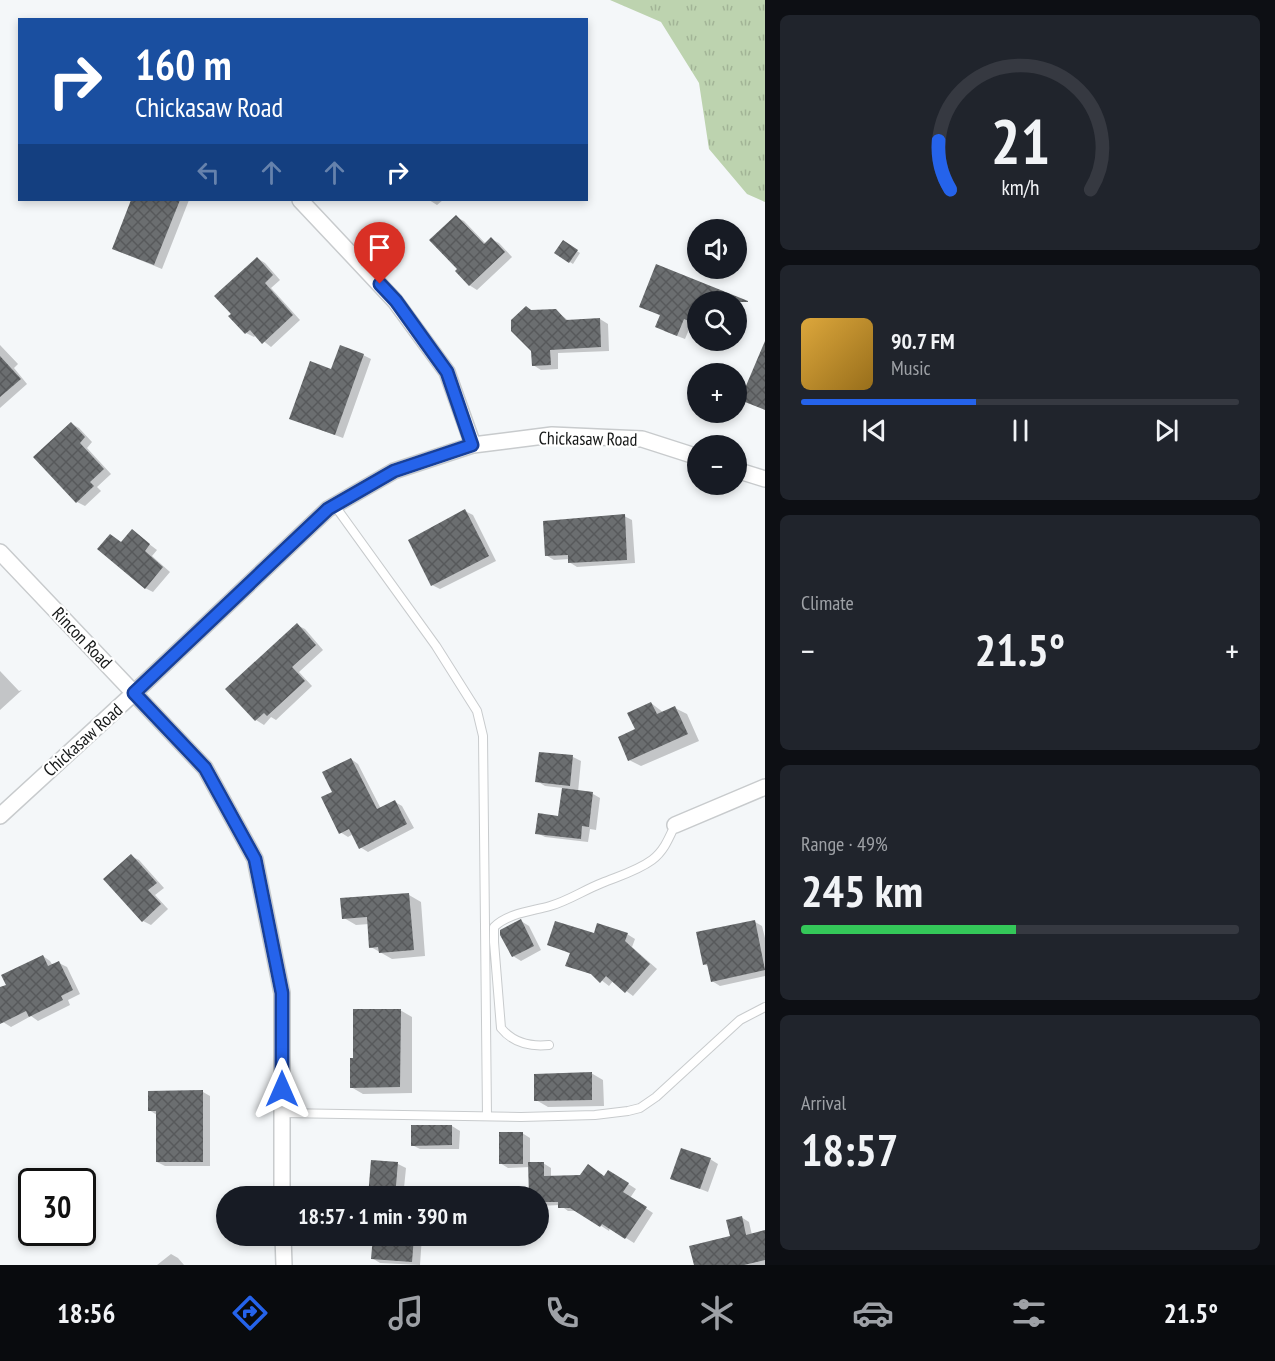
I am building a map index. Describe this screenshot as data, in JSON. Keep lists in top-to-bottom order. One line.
{"streets":{"street":["Chickasaw Road","Rincon Road"]},"crossings":[["Chickasaw Road","Rincon Road"]],"page":{"turn":["160 m","Chickasaw Road"],"map_buttons":["+","−"],"song":["90.7 FM","Music"],"tile":["Climate",["Range · 49%","245 km"],["Arrival","18:57"]],"heat":["−","21.5°","+"],"limit":"30","trip":"18:57 · 1 min · 390 m","tabs":["18:56","21.5°"],"gauge":["21","km/h"]}}
